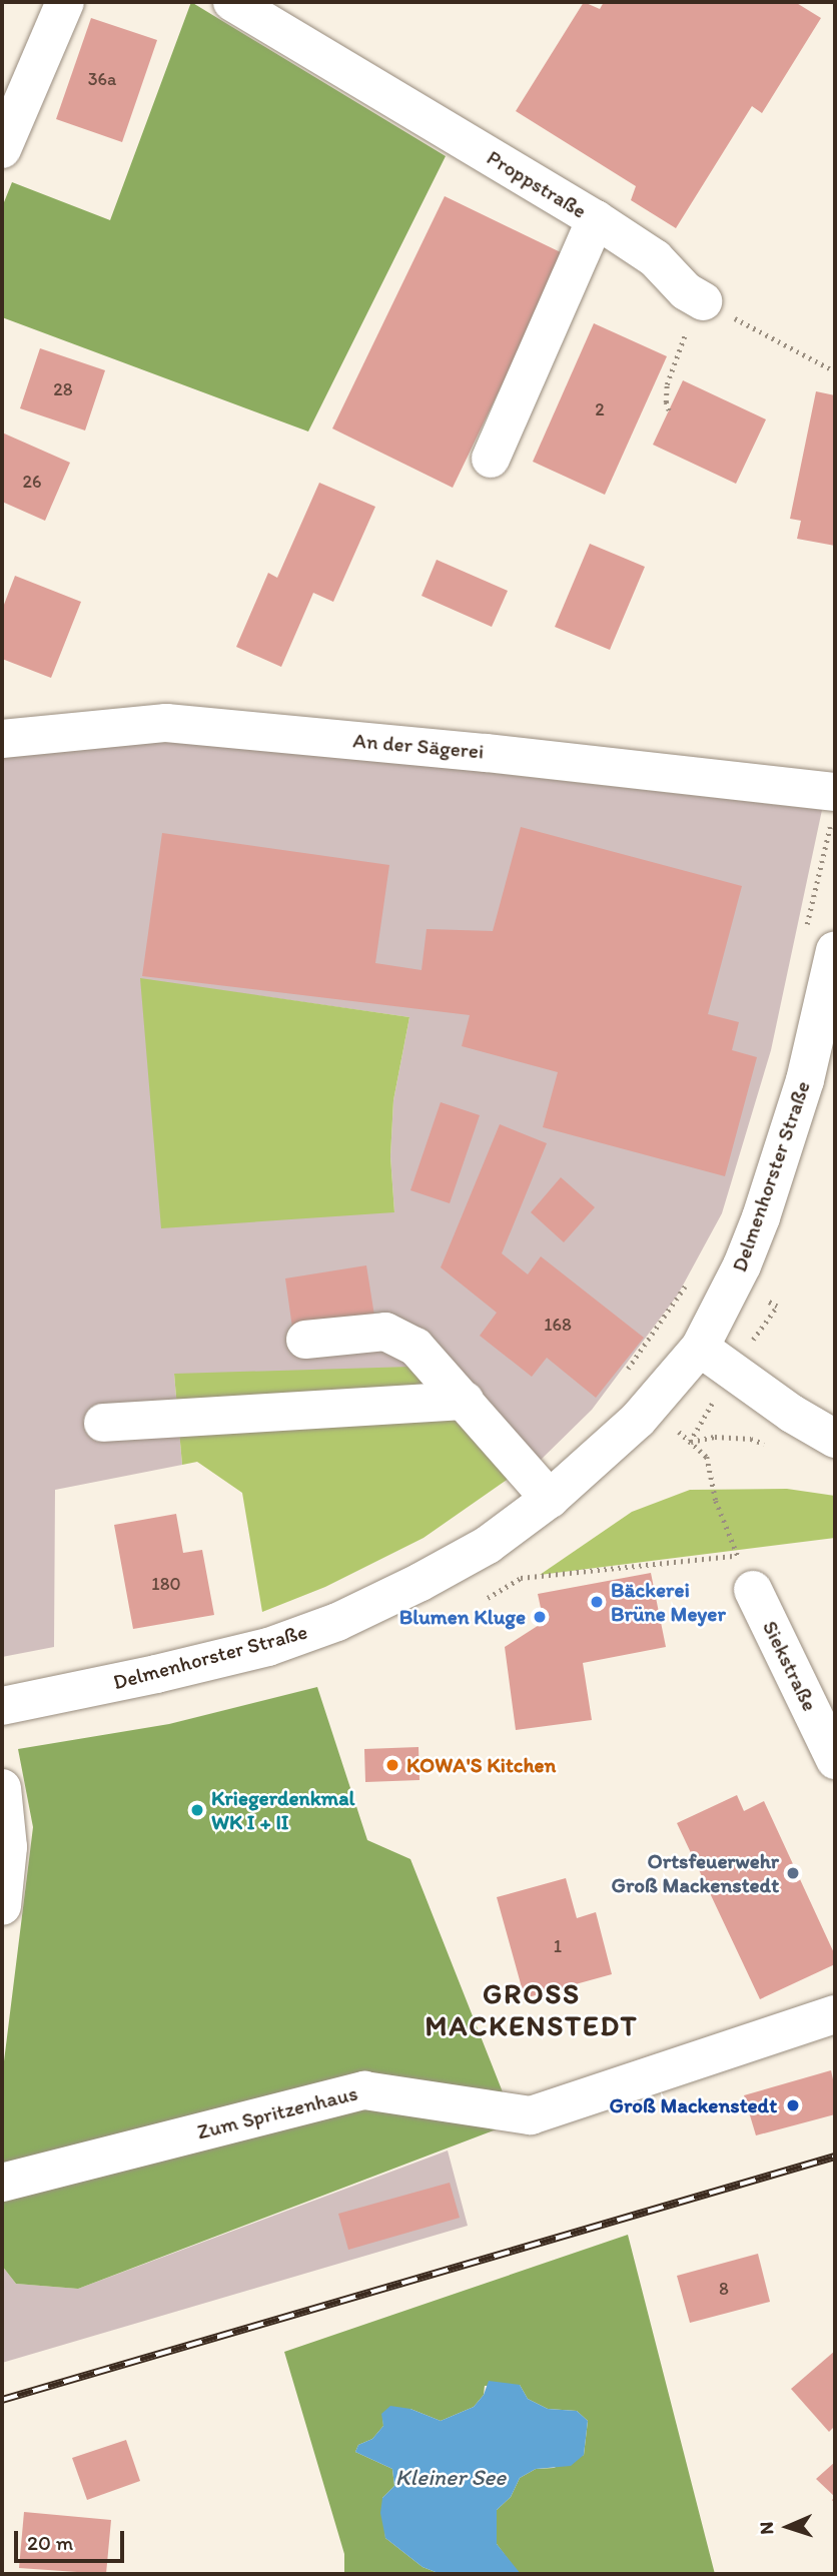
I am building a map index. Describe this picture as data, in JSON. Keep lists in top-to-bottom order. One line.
{"streets":{"street":["Proppstraße","An der Sägerei","Delmenhorster Straße","Siekstraße","Zum Spritzenhaus"]},"districts":["GROSS MACKENSTEDT"],"water":["Kleiner See"],"places":["Bäckerei Brüne Meyer","Blumen Kluge","KOWA'S Kitchen","Kriegerdenkmal WK I + II","Ortsfeuerwehr Groß Mackenstedt","Groß Mackenstedt"],"house_numbers":["36a","28","2","26","168","180","1","8"],"scale_bar":"20 m","north":"left"}
